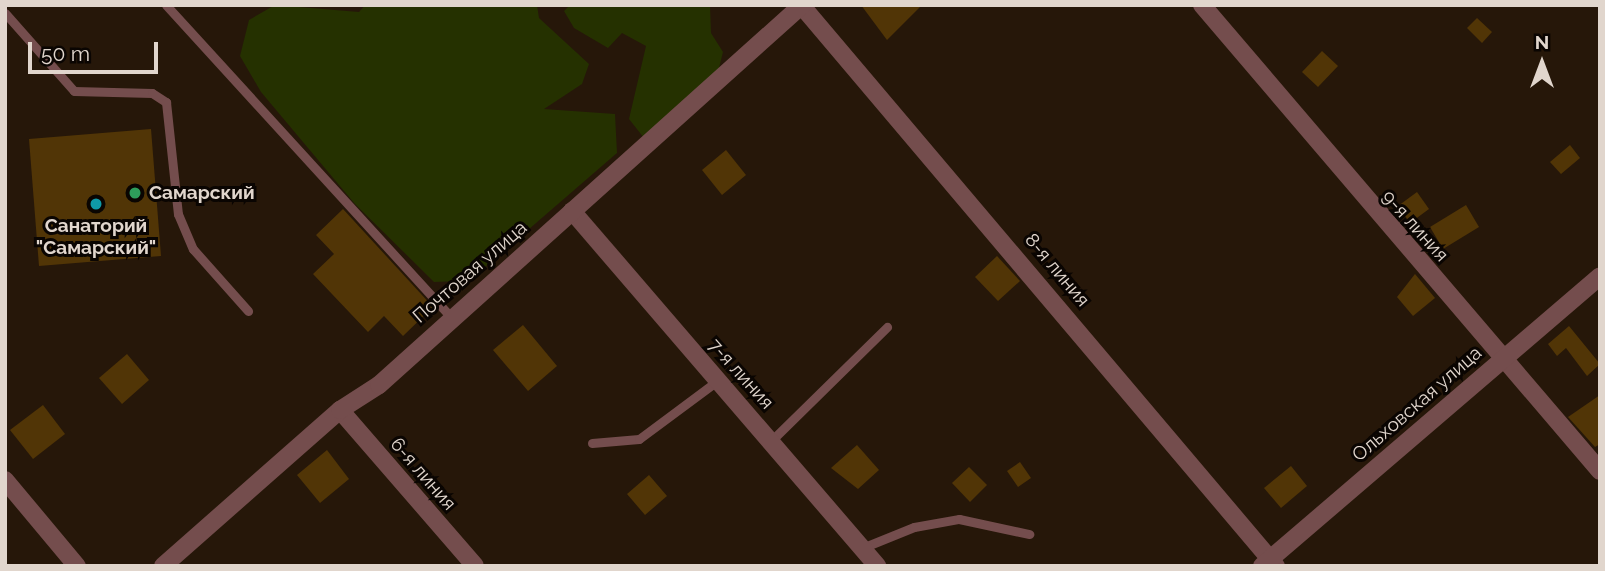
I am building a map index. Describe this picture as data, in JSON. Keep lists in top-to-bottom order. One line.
{"streets":{"street":["9-я линия","8-я линия","Почтовая улица","7-я линия","Ольховская улица","6-я линия"]},"crossings":[["9-я линия","Ольховская улица"],["8-я линия","Почтовая улица"],["8-я линия","Ольховская улица"],["Почтовая улица","7-я линия"],["Почтовая улица","6-я линия"]],"places":["Самарский","Санаторий \"Самарский\""],"scale_bar":"50 m","north":"top"}
